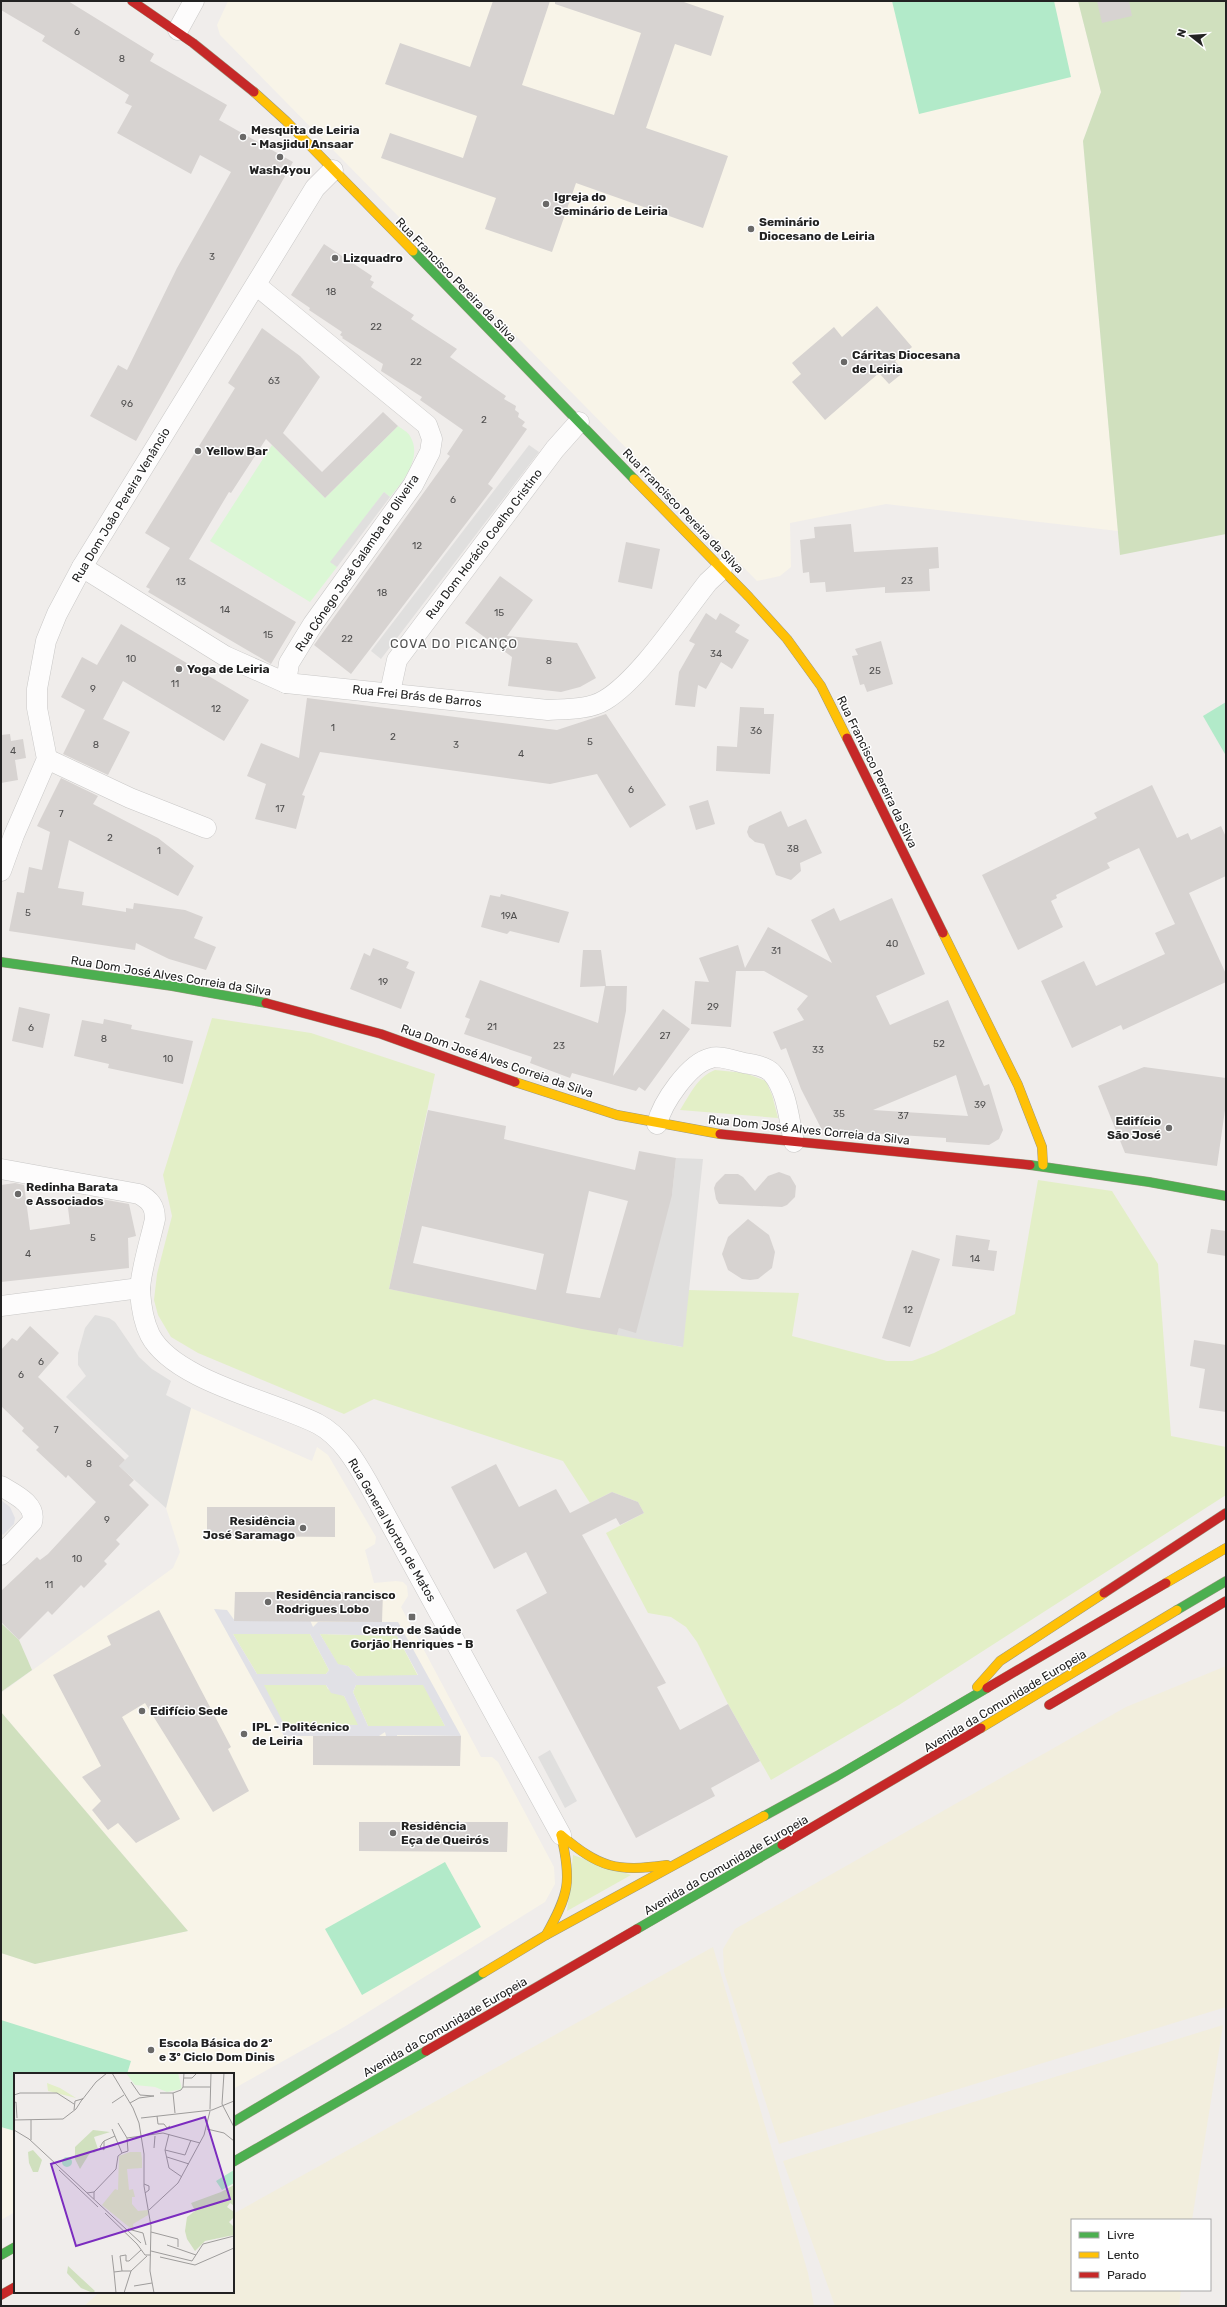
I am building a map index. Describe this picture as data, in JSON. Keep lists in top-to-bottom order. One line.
{"streets":{"main road":["Rua Francisco Pereira da Silva","Rua Dom José Alves Correia da Silva","Avenida da Comunidade Europeia"],"street":["Rua Dom João Pereira Venâncio","Rua Dom Horácio Coelho Cristino","Rua Cónego José Galamba de Oliveira","Rua Frei Brás de Barros","Rua General Norton de Matos"]},"crossings":[["Rua Francisco Pereira da Silva","Rua Dom João Pereira Venâncio"],["Rua Francisco Pereira da Silva","Rua Dom Horácio Coelho Cristino"],["Rua Francisco Pereira da Silva","Rua Frei Brás de Barros"],["Rua Francisco Pereira da Silva","Rua Dom José Alves Correia da Silva"],["Rua Dom João Pereira Venâncio","Rua Cónego José Galamba de Oliveira"],["Rua Dom João Pereira Venâncio","Rua Frei Brás de Barros"],["Rua Dom Horácio Coelho Cristino","Rua Frei Brás de Barros"],["Rua Cónego José Galamba de Oliveira","Rua Frei Brás de Barros"]],"districts":["COVA DO PICANÇO"],"places":{"other":["Mesquita de Leiria - Masjidul Ansaar","Wash4you","Igreja do Seminário de Leiria","Seminário Diocesano de Leiria","Lizquadro","Cáritas Diocesana de Leiria","Yellow Bar","Yoga de Leiria","Edifício São José","Redinha Barata e Associados","Residência José Saramago","Residência rancisco Rodrigues Lobo","Edifício Sede","IPL - Politécnico de Leiria","Residência Eça de Queirós","Escola Básica do 2º e 3º Ciclo Dom Dinis"],"transit":["Centro de Saúde Gorjão Henriques - B"]},"house_numbers":["6","8","3","18","22","22","63","96","2","6","12","23","13","18","14","15","15","22","34","10","8","25","11","9","12","1","36","2","5","8","3","4","4","6","17","7","2","38","1","5","19A","40","31","19","29","21","6","27","8","52","23","33","10","39","35","37","5","4","14","12","6","6","7","8","9","10","11"],"legend":["Livre","Lento","Parado"],"north":"left"}
